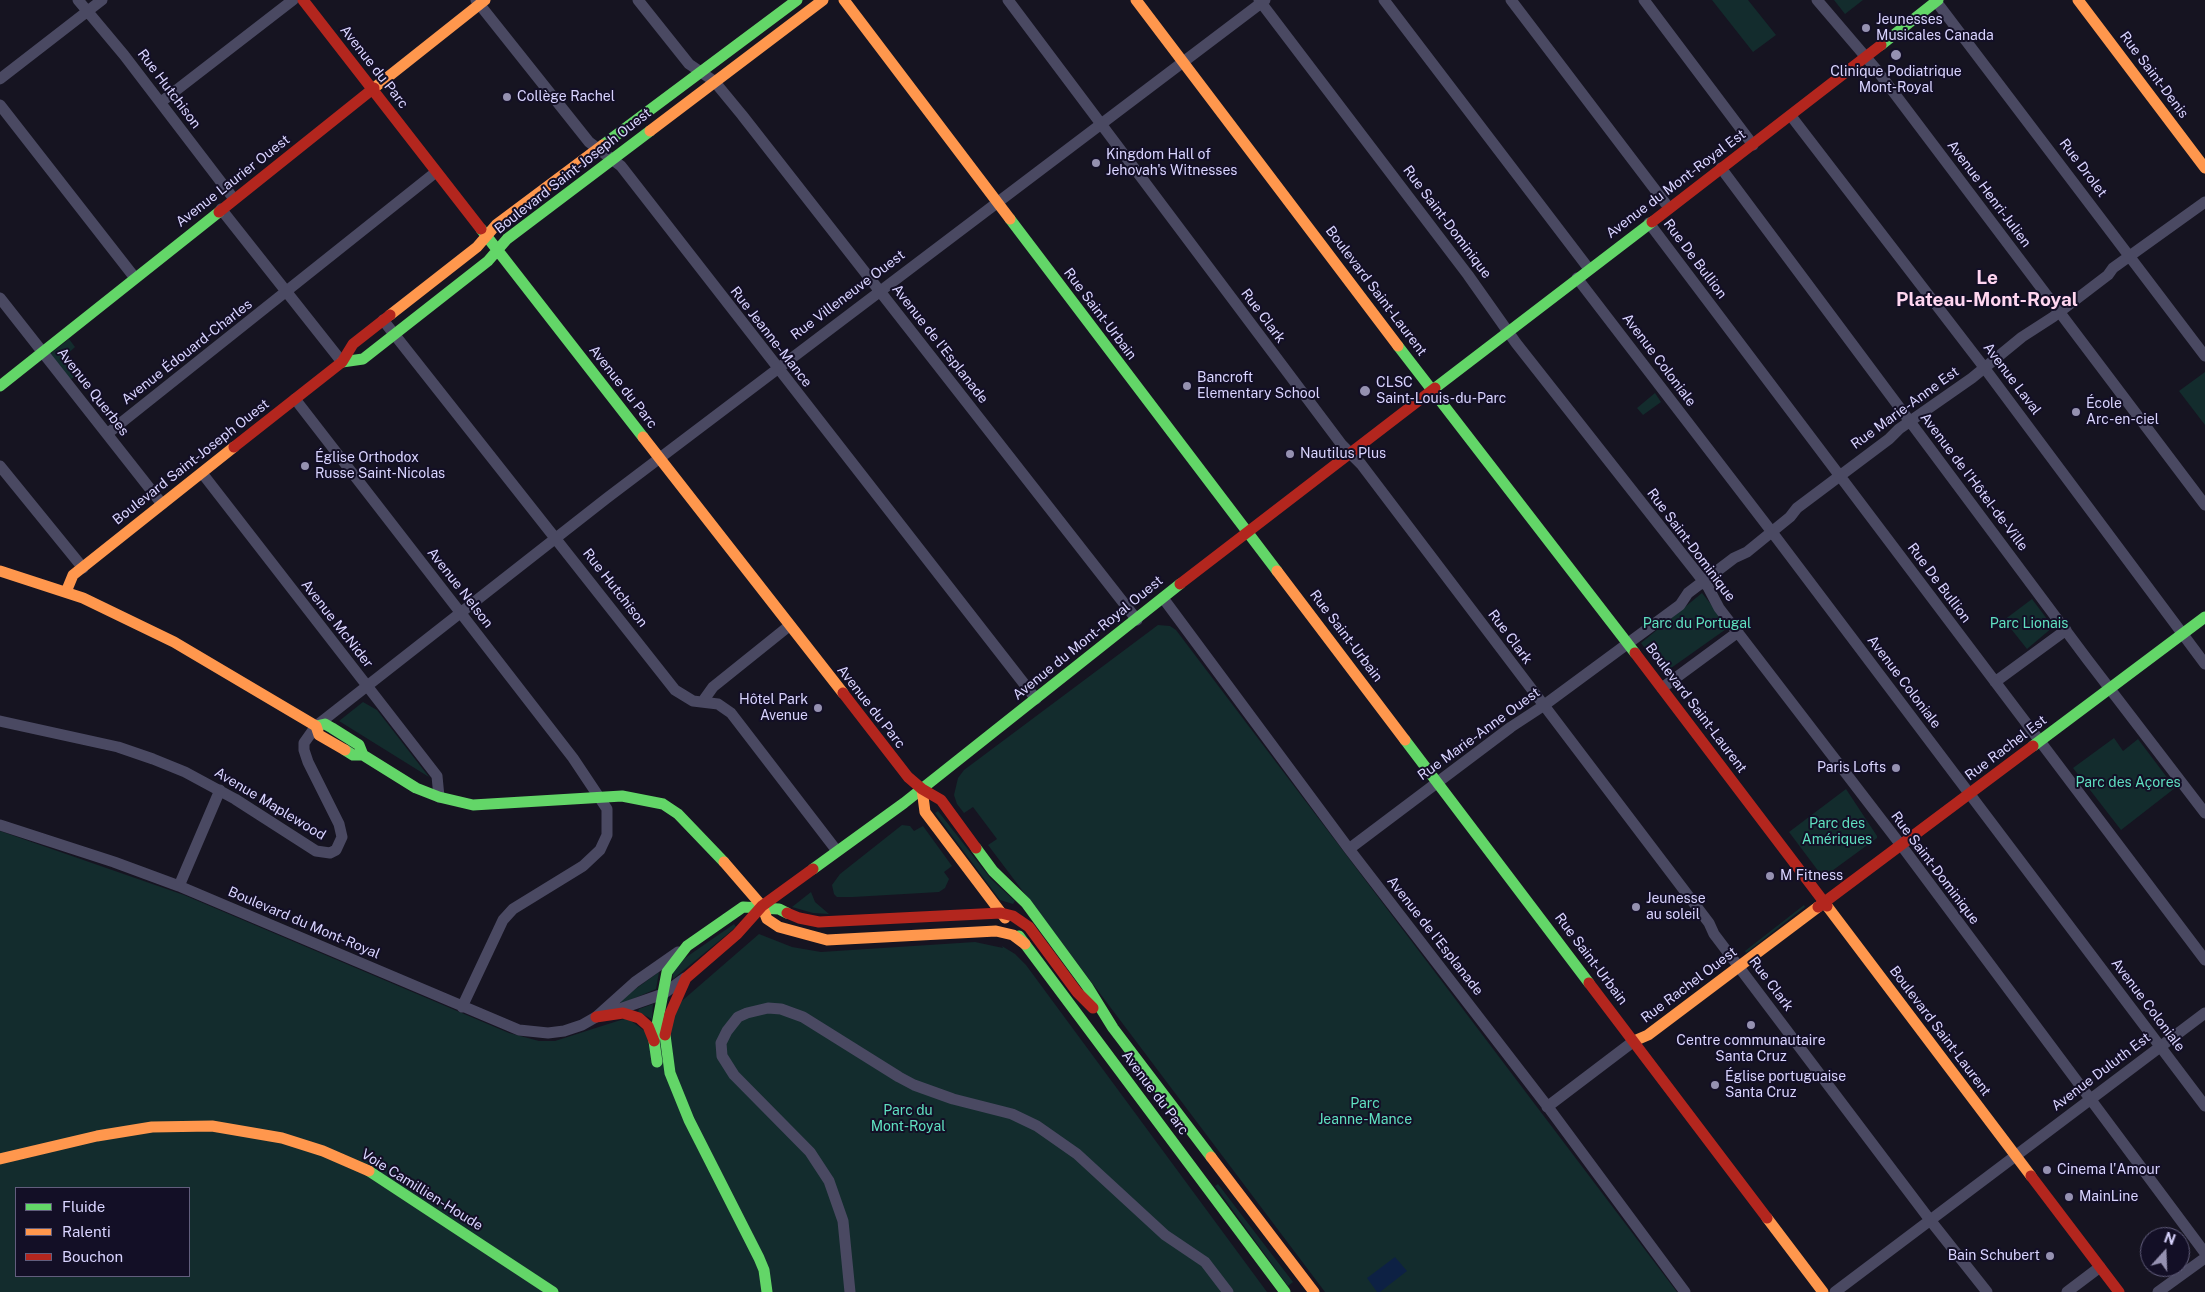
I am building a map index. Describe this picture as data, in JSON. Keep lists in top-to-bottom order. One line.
{"streets":{"main road":["Avenue du Parc","Rue Saint-Denis","Boulevard Saint-Joseph Ouest","Avenue Laurier Ouest","Avenue du Mont-Royal Est","Boulevard Saint-Laurent","Rue Saint-Urbain","Avenue du Mont-Royal Ouest","Rue Rachel Est","Boulevard du Mont-Royal","Rue Rachel Ouest","Voie Camillien-Houde"],"street":["Rue Hutchison","Rue Drolet","Avenue Henri-Julien","Rue Saint-Dominique","Rue De Bullion","Rue Villeneuve Ouest","Rue Clark","Rue Jeanne-Mance","Avenue de l'Esplanade","Avenue Édouard-Charles","Avenue Coloniale","Avenue Laval","Avenue Querbes","Rue Marie-Anne Est","Avenue de l'Hôtel-de-Ville","Avenue Nelson","Avenue McNider","Rue Marie-Anne Ouest","Avenue Maplewood","Avenue Duluth Est"]},"crossings":[["Avenue du Parc","Boulevard Saint-Joseph Ouest"],["Avenue du Parc","Avenue Laurier Ouest"],["Avenue du Parc","Rue Villeneuve Ouest"],["Avenue du Parc","Avenue Édouard-Charles"],["Avenue du Parc","Avenue du Mont-Royal Ouest"],["Rue Hutchison","Boulevard Saint-Joseph Ouest"],["Rue Hutchison","Avenue Laurier Ouest"],["Rue Hutchison","Rue Villeneuve Ouest"],["Rue Hutchison","Avenue du Mont-Royal Ouest"],["Rue Drolet","Avenue du Mont-Royal Est"],["Rue Drolet","Rue Marie-Anne Est"],["Boulevard Saint-Joseph Ouest","Rue Jeanne-Mance"],["Boulevard Saint-Joseph Ouest","Avenue de l'Esplanade"],["Boulevard Saint-Joseph Ouest","Avenue Querbes"],["Boulevard Saint-Joseph Ouest","Avenue Nelson"],["Boulevard Saint-Joseph Ouest","Avenue McNider"],["Avenue Laurier Ouest","Rue Jeanne-Mance"],["Avenue Laurier Ouest","Avenue Querbes"],["Avenue du Mont-Royal Est","Avenue Henri-Julien"],["Avenue du Mont-Royal Est","Rue Saint-Dominique"],["Avenue du Mont-Royal Est","Rue De Bullion"],["Avenue du Mont-Royal Est","Boulevard Saint-Laurent"],["Avenue du Mont-Royal Est","Avenue Coloniale"],["Avenue du Mont-Royal Est","Avenue Laval"],["Avenue du Mont-Royal Est","Avenue de l'Hôtel-de-Ville"],["Avenue du Mont-Royal Est","Avenue du Mont-Royal Ouest"],["Avenue Henri-Julien","Rue Marie-Anne Est"],["Rue Saint-Dominique","Rue Villeneuve Ouest"],["Rue Saint-Dominique","Rue Marie-Anne Est"],["Rue Saint-Dominique","Rue Rachel Est"],["Rue Saint-Dominique","Avenue Duluth Est"],["Rue De Bullion","Rue Marie-Anne Est"],["Rue De Bullion","Rue Rachel Est"],["Boulevard Saint-Laurent","Rue Villeneuve Ouest"],["Boulevard Saint-Laurent","Rue Marie-Anne Est"],["Boulevard Saint-Laurent","Avenue du Mont-Royal Ouest"],["Boulevard Saint-Laurent","Rue Marie-Anne Ouest"],["Boulevard Saint-Laurent","Rue Rachel Est"],["Boulevard Saint-Laurent","Rue Rachel Ouest"],["Boulevard Saint-Laurent","Avenue Duluth Est"],["Rue Villeneuve Ouest","Rue Saint-Urbain"],["Rue Villeneuve Ouest","Rue Clark"],["Rue Villeneuve Ouest","Rue Jeanne-Mance"],["Rue Villeneuve Ouest","Avenue de l'Esplanade"],["Rue Villeneuve Ouest","Avenue Nelson"],["Rue Villeneuve Ouest","Avenue McNider"],["Rue Villeneuve Ouest","Avenue Maplewood"],["Rue Saint-Urbain","Avenue du Mont-Royal Ouest"],["Rue Saint-Urbain","Rue Marie-Anne Ouest"],["Rue Saint-Urbain","Rue Rachel Ouest"],["Rue Clark","Avenue du Mont-Royal Ouest"],["Rue Clark","Rue Marie-Anne Ouest"],["Rue Clark","Rue Rachel Ouest"],["Rue Clark","Avenue Duluth Est"],["Rue Jeanne-Mance","Avenue du Mont-Royal Ouest"],["Avenue de l'Esplanade","Avenue du Mont-Royal Ouest"],["Avenue de l'Esplanade","Rue Marie-Anne Ouest"],["Avenue de l'Esplanade","Rue Rachel Ouest"],["Avenue Édouard-Charles","Avenue Querbes"],["Avenue Coloniale","Rue Marie-Anne Est"],["Avenue Coloniale","Rue Rachel Est"],["Avenue Coloniale","Avenue Duluth Est"],["Avenue Laval","Rue Marie-Anne Est"],["Avenue Laval","Rue Rachel Est"],["Rue Marie-Anne Est","Avenue de l'Hôtel-de-Ville"],["Rue Marie-Anne Est","Rue Marie-Anne Ouest"],["Avenue de l'Hôtel-de-Ville","Rue Rachel Est"],["Avenue Nelson","Boulevard du Mont-Royal"],["Avenue du Mont-Royal Ouest","Boulevard du Mont-Royal"],["Rue Rachel Est","Rue Rachel Ouest"]],"districts":["Le Plateau-Mont-Royal"],"parks":["Parc du Portugal","Parc Lionais","Parc des Açores","Parc des Amériques","Parc Jeanne-Mance","Parc du Mont-Royal"],"places":["Jeunesses Musicales Canada","Clinique Podiatrique Mont-Royal","Collège Rachel","Kingdom Hall of Jehovah's Witnesses","Bancroft Elementary School","CLSC Saint-Louis-du-Parc","École Arc-en-ciel","Nautilus Plus","Église Orthodox Russe Saint-Nicolas","Hôtel Park Avenue","Paris Lofts","M Fitness","Jeunesse au soleil","Centre communautaire Santa Cruz","Église portuguaise Santa Cruz","Cinema l'Amour","MainLine","Bain Schubert"],"legend":["Fluide","Ralenti","Bouchon"],"north":"top"}
